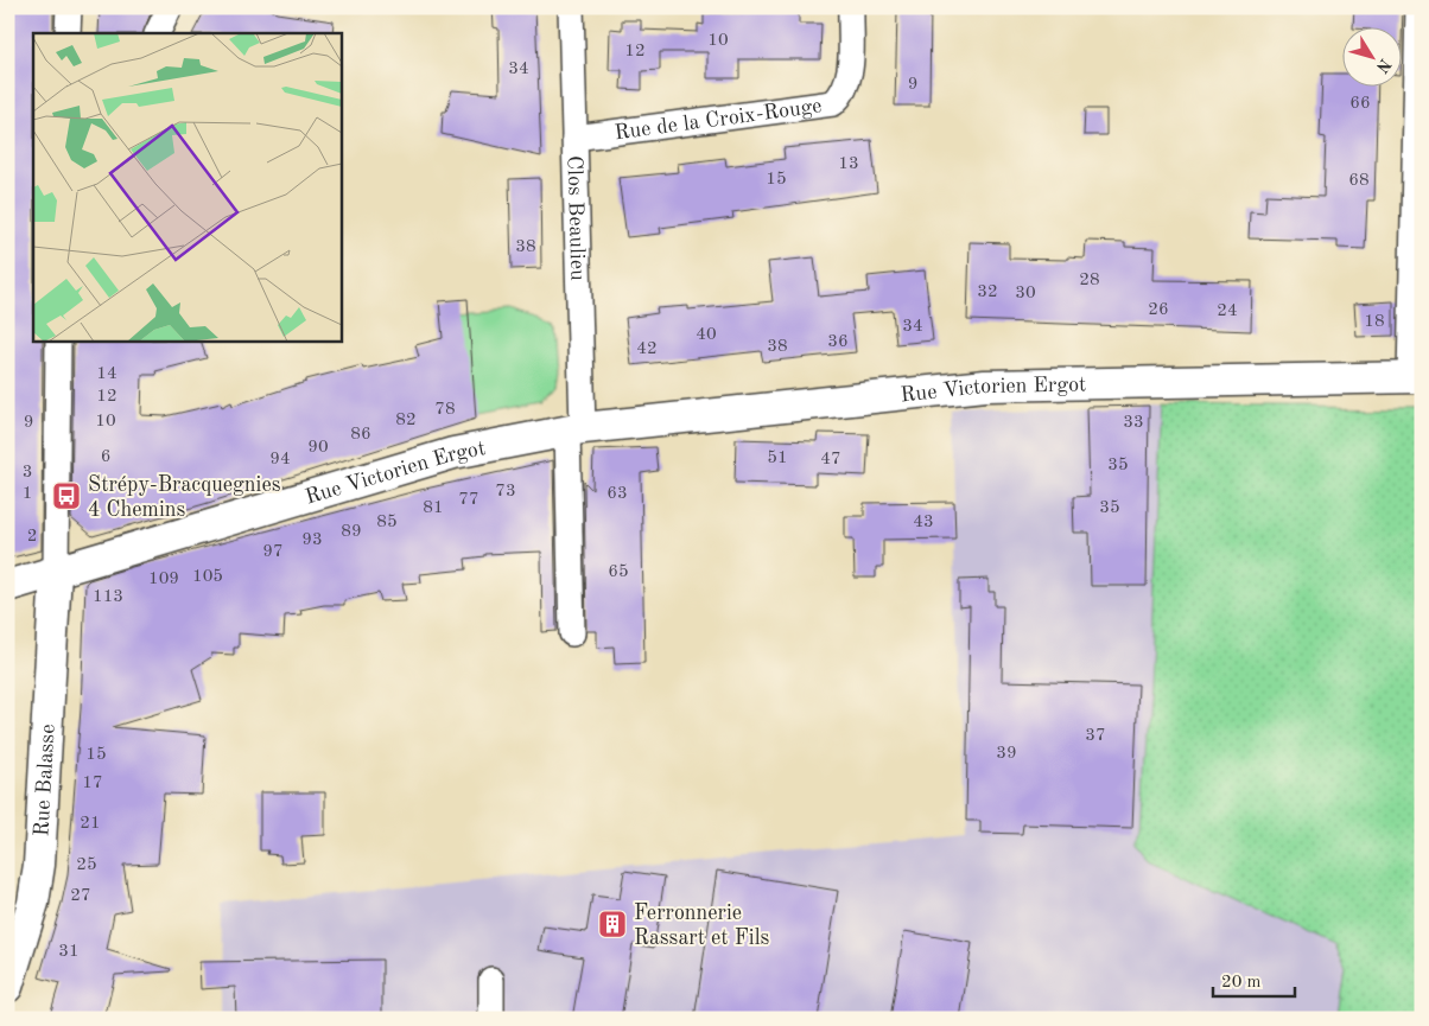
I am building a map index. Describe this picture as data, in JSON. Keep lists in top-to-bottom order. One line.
{"streets":{"street":["Rue de la Croix-Rouge","Clos Beaulieu","Rue Victorien Ergot","Rue Balasse"]},"crossings":[["Rue de la Croix-Rouge","Clos Beaulieu"],["Clos Beaulieu","Rue Victorien Ergot"],["Rue Victorien Ergot","Rue Balasse"]],"places":{"bus stop":["Strépy-Bracquegnies 4 Chemins"],"building":["Ferronnerie Rassart et Fils"]},"house_numbers":["10","12","34","9","66","13","15","68","38","28","32","30","26","24","18","34","40","36","38","42","14","12","78","82","10","9","33","86","90","6","51","94","47","35","3","73","1","63","77","81","35","85","43","89","2","93","97","65","105","109","113","37","39","15","17","21","25","27","31"],"scale_bar":"20 m","north":"bottom right"}
